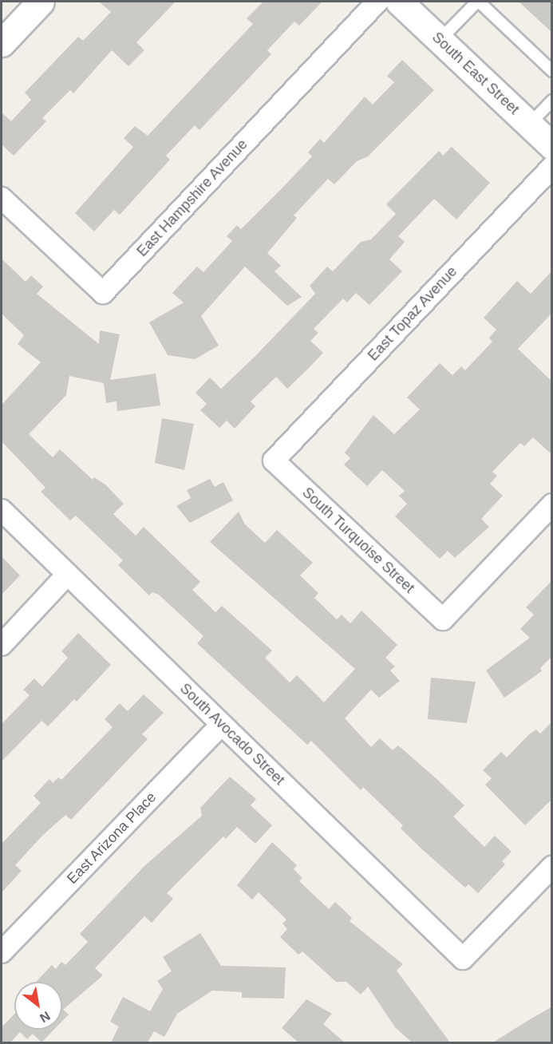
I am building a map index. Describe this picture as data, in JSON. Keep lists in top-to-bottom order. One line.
{"streets":{"street":["South East Street","East Hampshire Avenue","East Topaz Avenue","South Turquoise Street","South Avocado Street","East Arizona Place"]},"crossings":[["East Topaz Avenue","South Turquoise Street"],["South Avocado Street","East Arizona Place"]],"north":"bottom right"}
